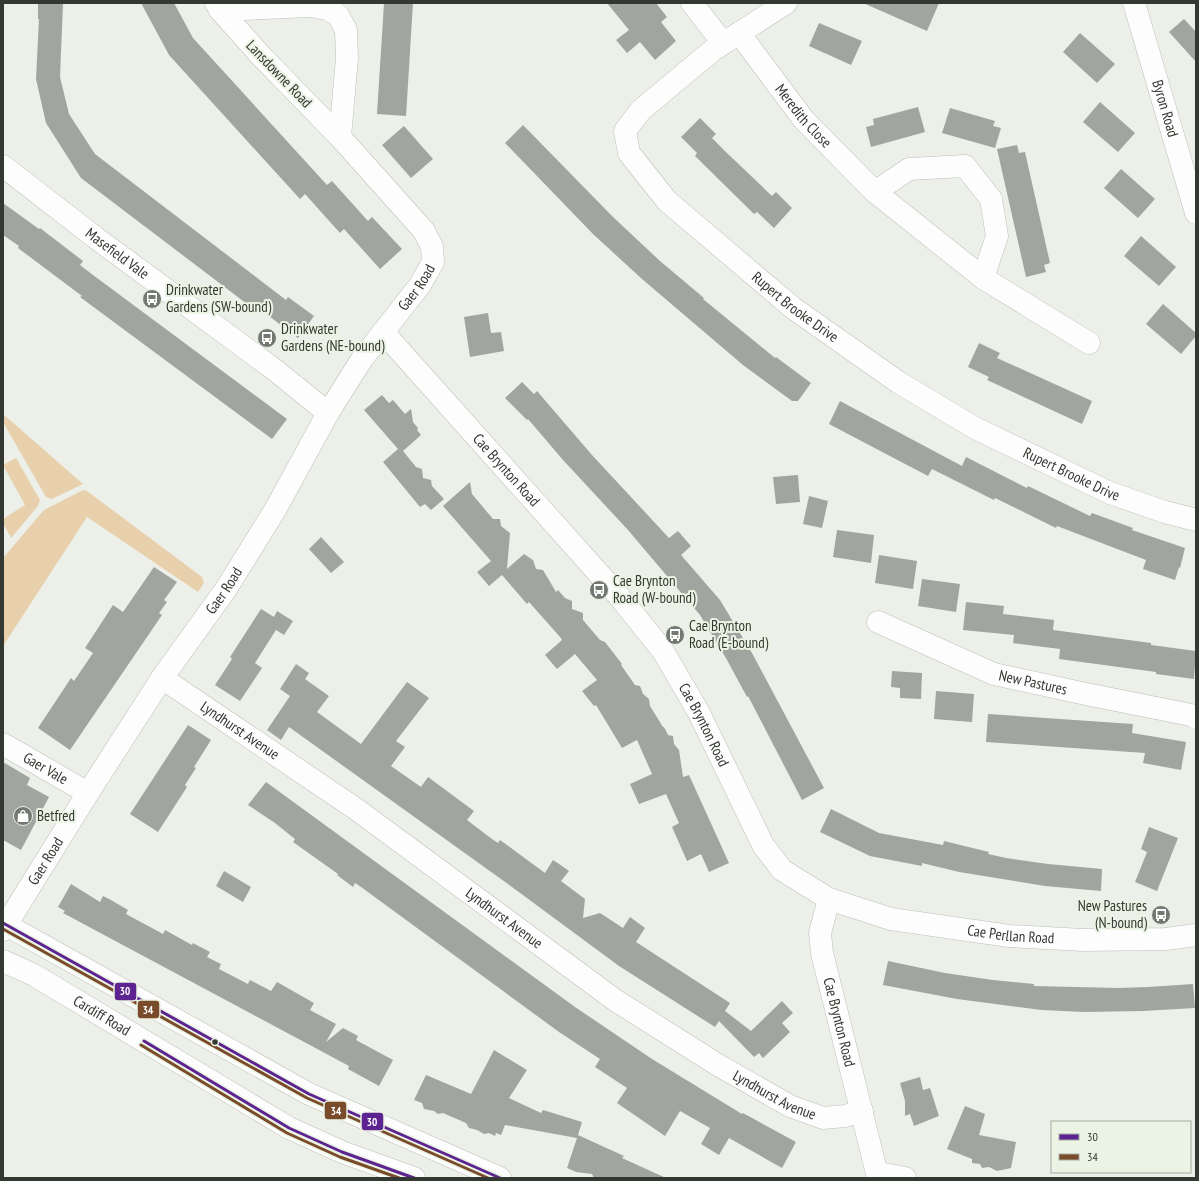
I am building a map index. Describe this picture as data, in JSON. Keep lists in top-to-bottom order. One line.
{"streets":{"street":["Lansdowne Road","Byron Road","Meredith Close","Masefield Vale","Gaer Road","Rupert Brooke Drive","Cae Brynton Road","New Pastures","Lyndhurst Avenue","Gaer Vale","Cae Perllan Road","Cardiff Road"]},"crossings":[["Lansdowne Road","Gaer Road"],["Meredith Close","Rupert Brooke Drive"],["Masefield Vale","Gaer Road"],["Gaer Road","Cae Brynton Road"],["Gaer Road","Lyndhurst Avenue"],["Gaer Road","Gaer Vale"],["Cae Brynton Road","Lyndhurst Avenue"],["Cae Brynton Road","Cae Perllan Road"]],"places":{"bus stop":["Drinkwater Gardens (SW-bound)","Drinkwater Gardens (NE-bound)","Cae Brynton Road (W-bound)","Cae Brynton Road (E-bound)","New Pastures (N-bound)"],"shop":["Betfred"]},"lines":["transit line 30","transit line 34"],"legend":["30","34"]}
